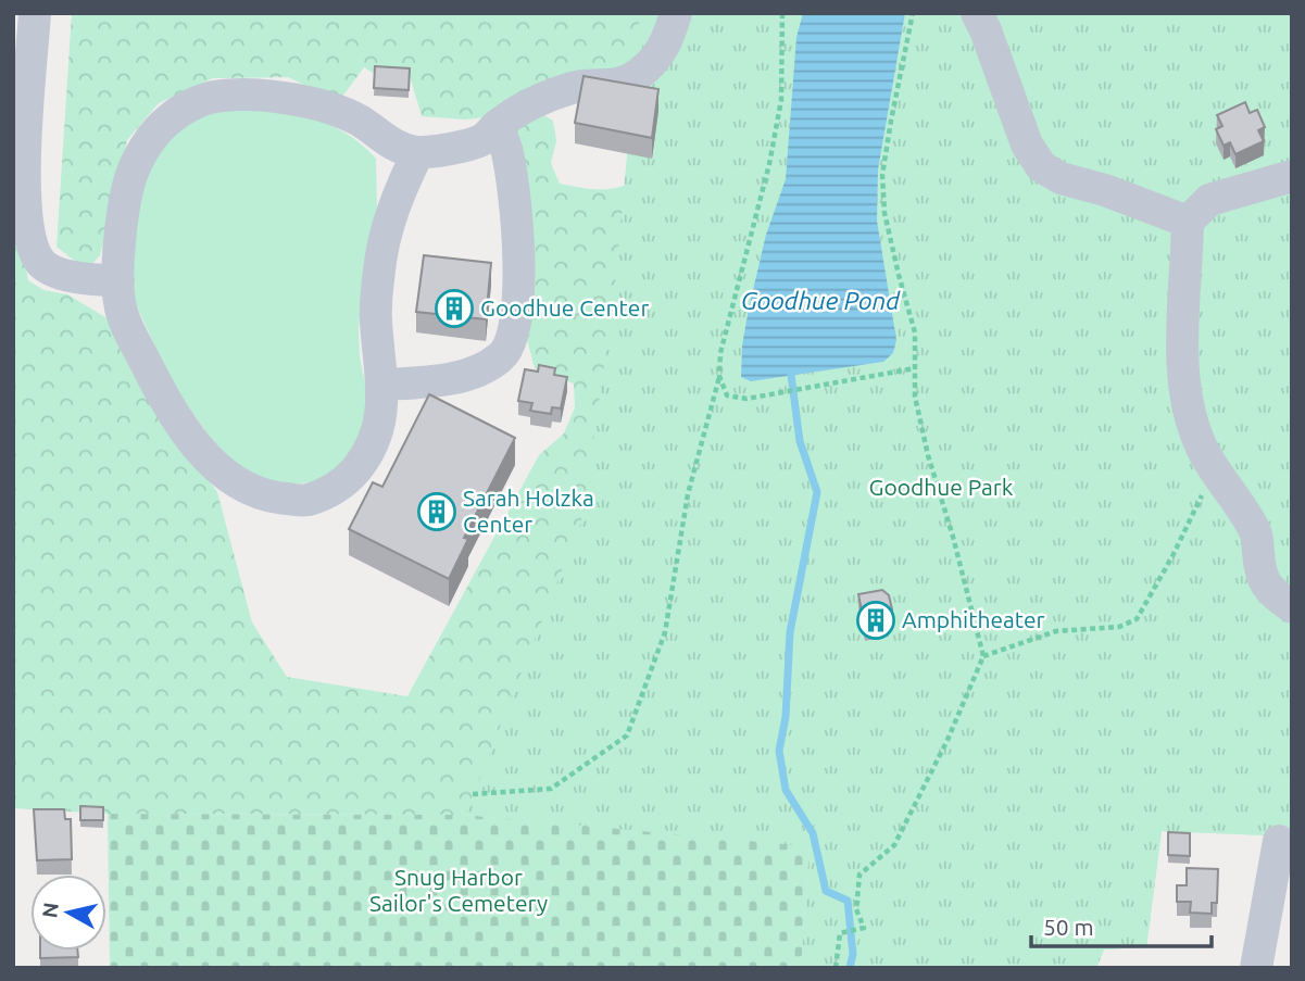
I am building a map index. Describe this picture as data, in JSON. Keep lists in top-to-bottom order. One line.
{"water":["Goodhue Pond"],"parks":["Goodhue Park","Snug Harbor Sailor's Cemetery"],"places":{"building":["Goodhue Center","Sarah Holzka Center","Amphitheater"]},"scale_bar":"50 m","north":"left"}
